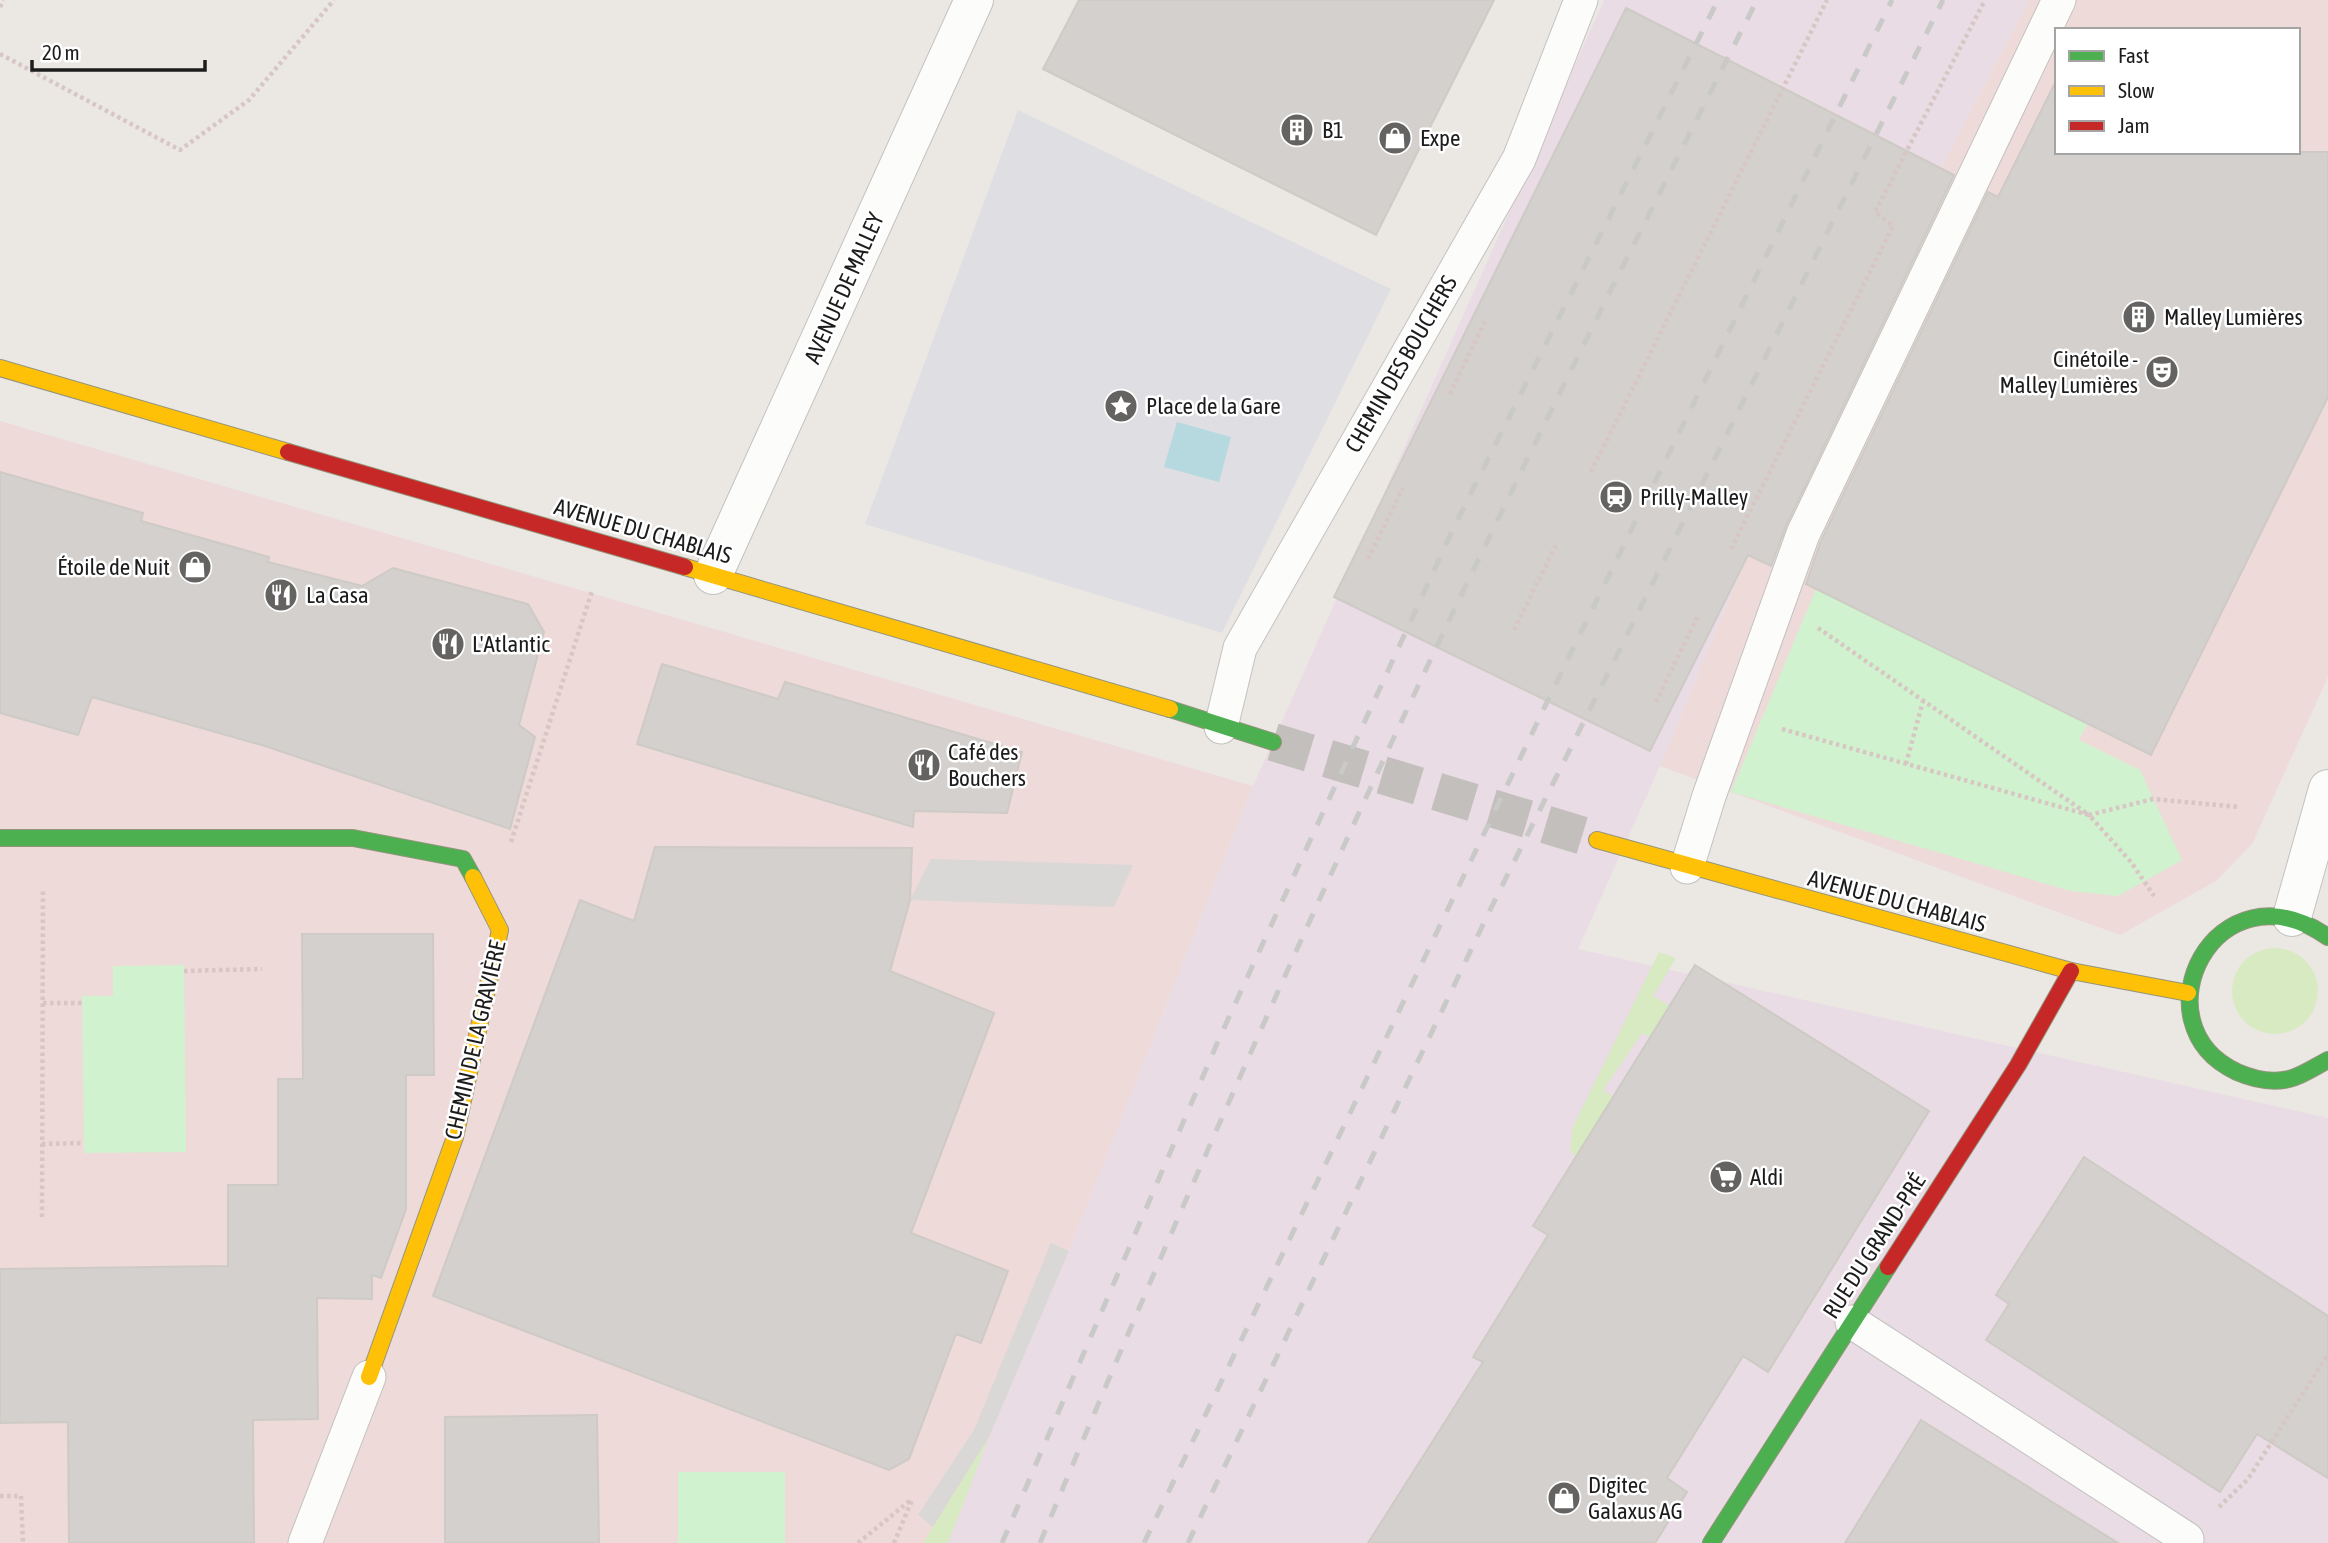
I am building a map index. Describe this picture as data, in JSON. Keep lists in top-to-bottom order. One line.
{"streets":{"main road":["AVENUE DU CHABLAIS","CHEMIN DE LA GRAVIÈRE","RUE DU GRAND-PRÉ"],"street":["AVENUE DE MALLEY"],"lane":["CHEMIN DES BOUCHERS"]},"crossings":[["AVENUE DE MALLEY","AVENUE DU CHABLAIS"],["CHEMIN DES BOUCHERS","AVENUE DU CHABLAIS"],["AVENUE DU CHABLAIS","RUE DU GRAND-PRÉ"]],"places":{"building":["B1","Malley Lumières"],"shop":["Expe","Étoile de Nuit","Digitec Galaxus AG"],"theatre":["Cinétoile - Malley Lumières"],"place":["Place de la Gare"],"station":["Prilly-Malley"],"restaurant":["La Casa","L'Atlantic","Café des Bouchers"],"supermarket":["Aldi"]},"legend":["Fast","Slow","Jam"],"scale_bar":"20 m"}
